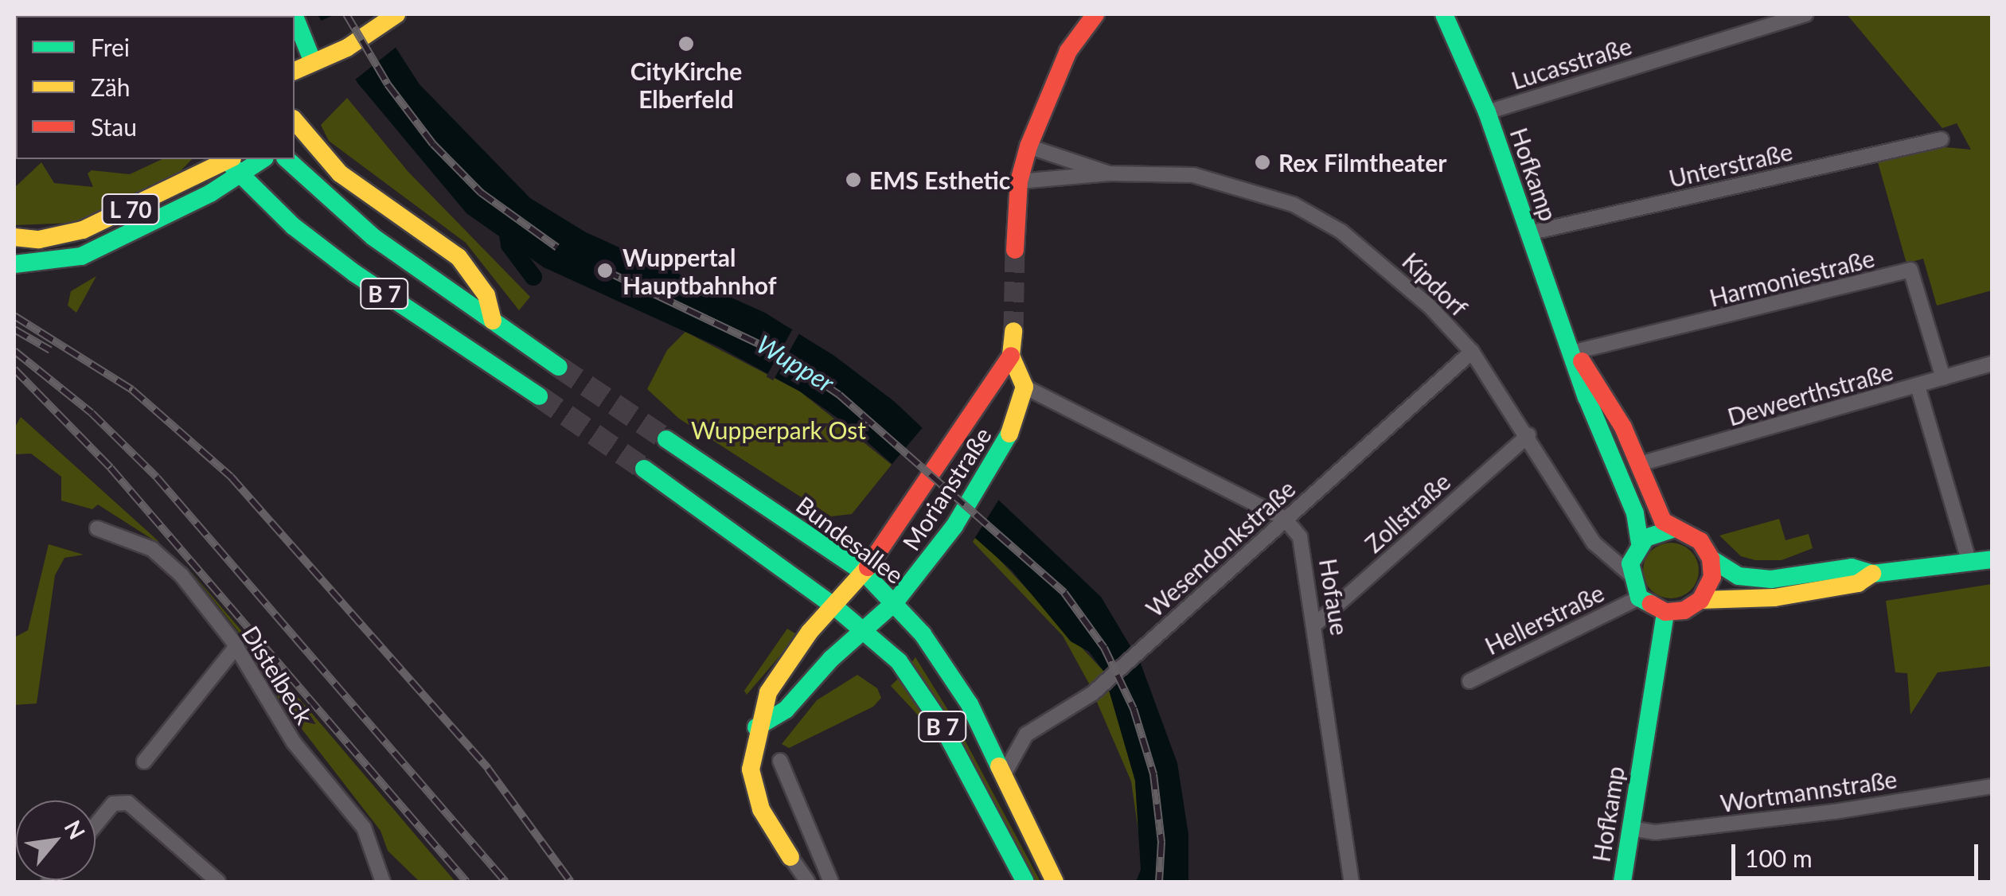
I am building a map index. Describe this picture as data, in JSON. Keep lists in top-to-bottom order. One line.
{"streets":{"main road":["Hofkamp","L 70","B 7","Morianstraße","Bundesallee"],"street":["Lucasstraße","Unterstraße","Harmoniestraße","Kipdorf","Deweerthstraße","Zollstraße","Wesendonkstraße","Hofaue","Hellerstraße","Distelbeck","Wortmannstraße"]},"crossings":[["Lucasstraße","Hofkamp"],["Unterstraße","Hofkamp"],["Hofkamp","Harmoniestraße"],["Hofkamp","Kipdorf"],["Hofkamp","Deweerthstraße"],["Hofkamp","Hellerstraße"],["Hofkamp","Wortmannstraße"],["L 70","B 7"],["Harmoniestraße","Deweerthstraße"],["Kipdorf","Zollstraße"],["Kipdorf","Wesendonkstraße"],["Kipdorf","Hellerstraße"],["B 7","Morianstraße"],["Morianstraße","Bundesallee"],["Zollstraße","Hofaue"],["Bundesallee","Wesendonkstraße"],["Wesendonkstraße","Hofaue"]],"water":["Wupper"],"parks":["Wupperpark Ost"],"places":["CityKirche Elberfeld","Rex Filmtheater","EMS Esthetic","Wuppertal Hauptbahnhof"],"legend":["Frei","Zäh","Stau"],"scale_bar":"100 m","north":"top right"}
